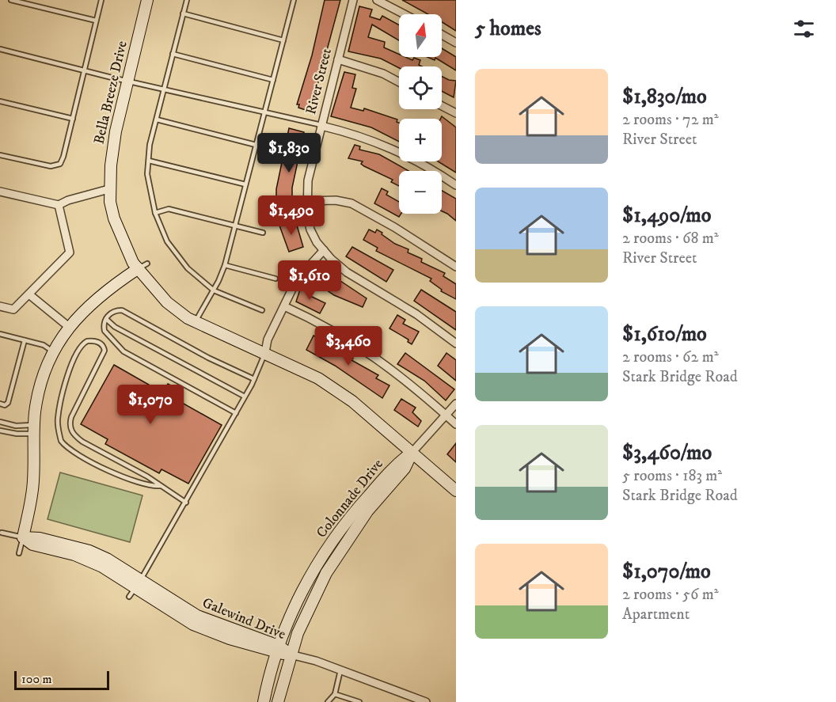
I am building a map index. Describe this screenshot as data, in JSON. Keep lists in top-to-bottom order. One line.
{"streets":{"street":["River Street","Bella Breeze Drive","Colonnade Drive","Galewind Drive"]},"crossings":[["Bella Breeze Drive","Colonnade Drive"],["Colonnade Drive","Galewind Drive"]],"scale_bar":"100 m","north":"top","page":{"heading":"5 homes","map_buttons":["+","−"],"list":[{"name":"$1,830/mo","note":"2 rooms · 72 m² · River Street"},{"name":"$1,490/mo","note":"2 rooms · 68 m² · River Street"},{"name":"$1,610/mo","note":"2 rooms · 62 m² · Stark Bridge Road"},{"name":"$3,460/mo","note":"5 rooms · 183 m² · Stark Bridge Road"},{"name":"$1,070/mo","note":"2 rooms · 56 m² · Apartment"}],"price":["$1,830","$1,490","$1,610","$3,460","$1,070"],"scale":"100 m"}}
